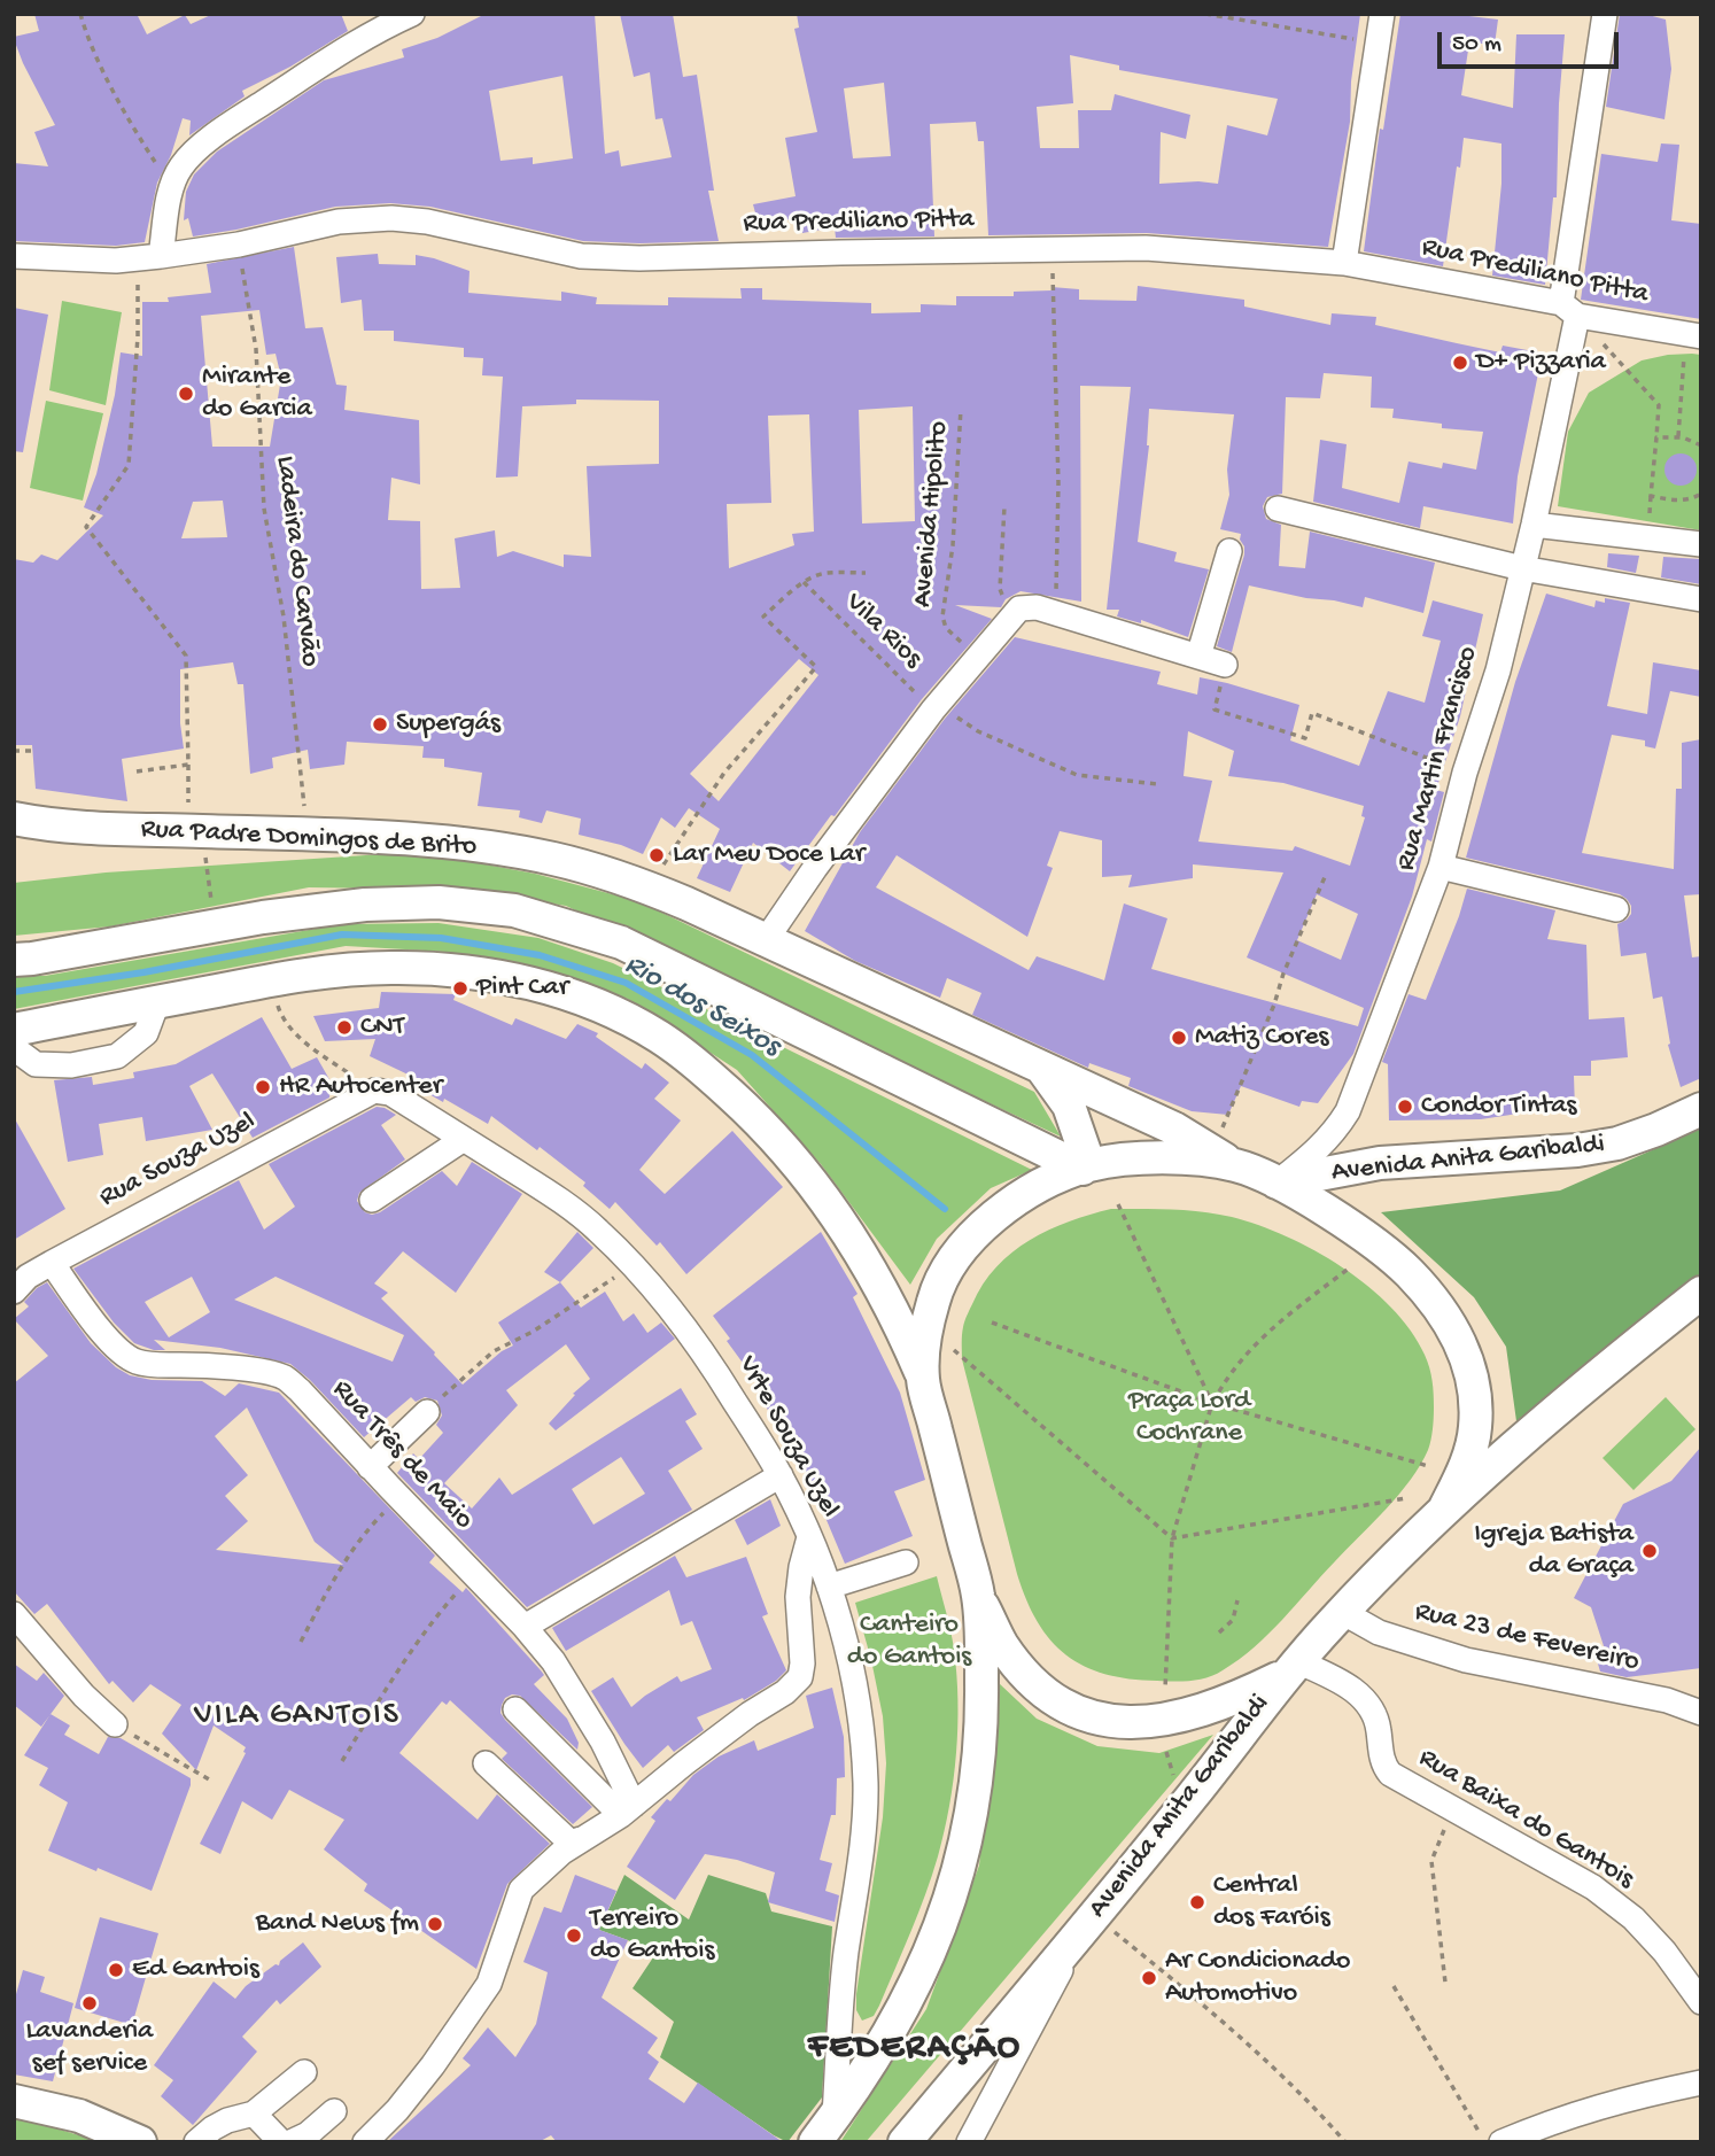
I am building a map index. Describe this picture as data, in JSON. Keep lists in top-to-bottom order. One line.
{"streets":{"main road":["Rua Padre Domingos de Brito","Avenida Anita Garibaldi"],"street":["Rua Prediliano Pitta","Rua Martin Francisco","Rua Souza Uzel","Vrte Souza Uzel","Rua Três de Maio","Rua 23 de Fevereiro","Rua Baixa do Gantois"],"path":["Avenida Hipolito","Ladeira do Carvão","Vila Rios"]},"crossings":[["Rua Prediliano Pitta","Ladeira do Carvão"],["Rua Prediliano Pitta","Rua Martin Francisco"],["Ladeira do Carvão","Rua Padre Domingos de Brito"],["Rua Martin Francisco","Avenida Anita Garibaldi"],["Rua Padre Domingos de Brito","Avenida Anita Garibaldi"],["Avenida Anita Garibaldi","Vrte Souza Uzel"],["Avenida Anita Garibaldi","Rua 23 de Fevereiro"],["Avenida Anita Garibaldi","Rua Baixa do Gantois"],["Rua Souza Uzel","Vrte Souza Uzel"],["Rua Souza Uzel","Rua Três de Maio"]],"districts":["VILA GANTOIS","FEDERAÇÃO"],"water":["Rio dos Seixos"],"parks":["Praça Lord Cochrane","Canteiro do Gantois"],"places":["D+ Pizzaria","Mirante do Garcia","Supergás","Lar Meu Doce Lar","Pint Car","CNT","Matiz Cores","HR Autocenter","Condor Tintas","Igreja Batista da Graça","Central dos Faróis","Band News fm","Terreiro do Gantois","Ed Gantois","Ar Condicionado Automotivo","Lavanderia sef service"],"scale_bar":"50 m"}
